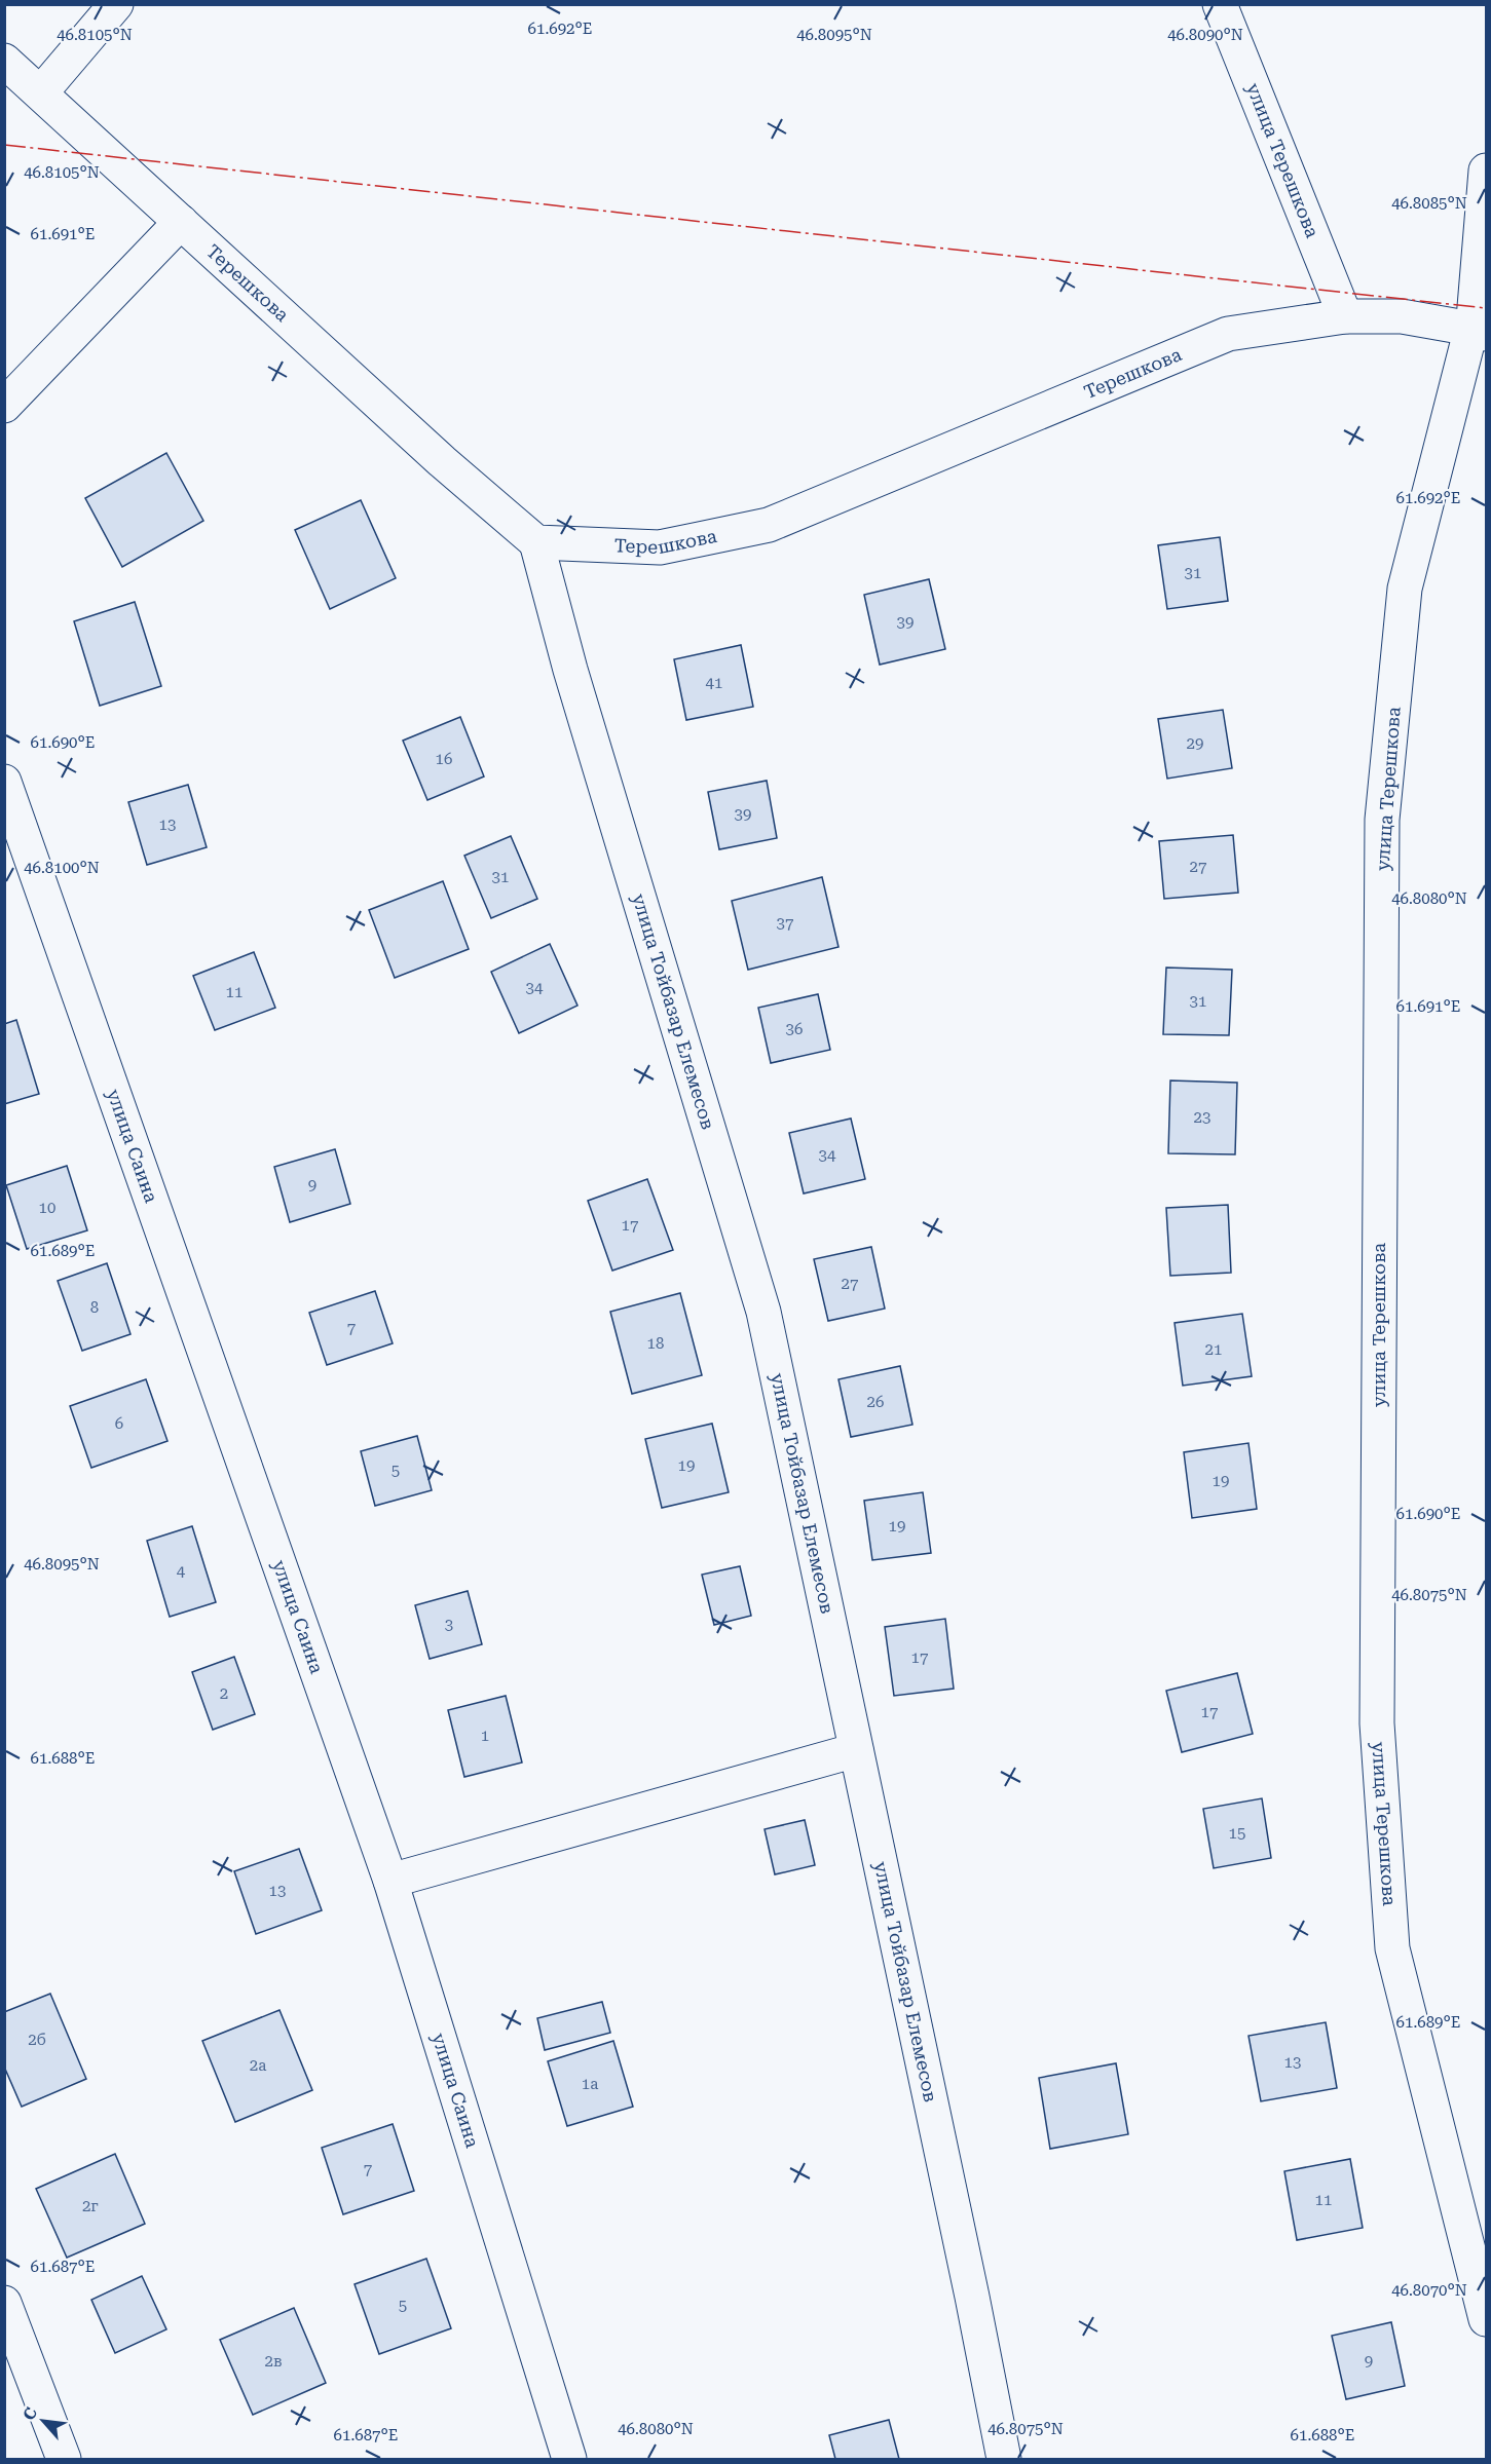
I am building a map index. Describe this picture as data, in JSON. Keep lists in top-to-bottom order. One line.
{"streets":{"street":["улица Терешкова","Терешкова","улица Тойбазар Елемесов","улица Саина"]},"crossings":[["улица Терешкова","Терешкова"],["Терешкова","улица Тойбазар Елемесов"]],"house_numbers":["31","39","41","29","16","39","13","27","31","37","34","11","31","36","23","34","9","10","17","27","8","7","18","21","26","6","19","5","19","19","4","3","17","2","17","1","15","13","2б","13","2а","1а","7","11","2г","5","2в","9"],"north":"top left","coordinates":["61.692°E","46.8105°N","46.8095°N","46.8090°N","46.8085°N","61.691°E","61.690°E","46.8100°N","46.8080°N","61.689°E","46.8075°N","61.688°E","61.687°E","46.8070°N"]}
